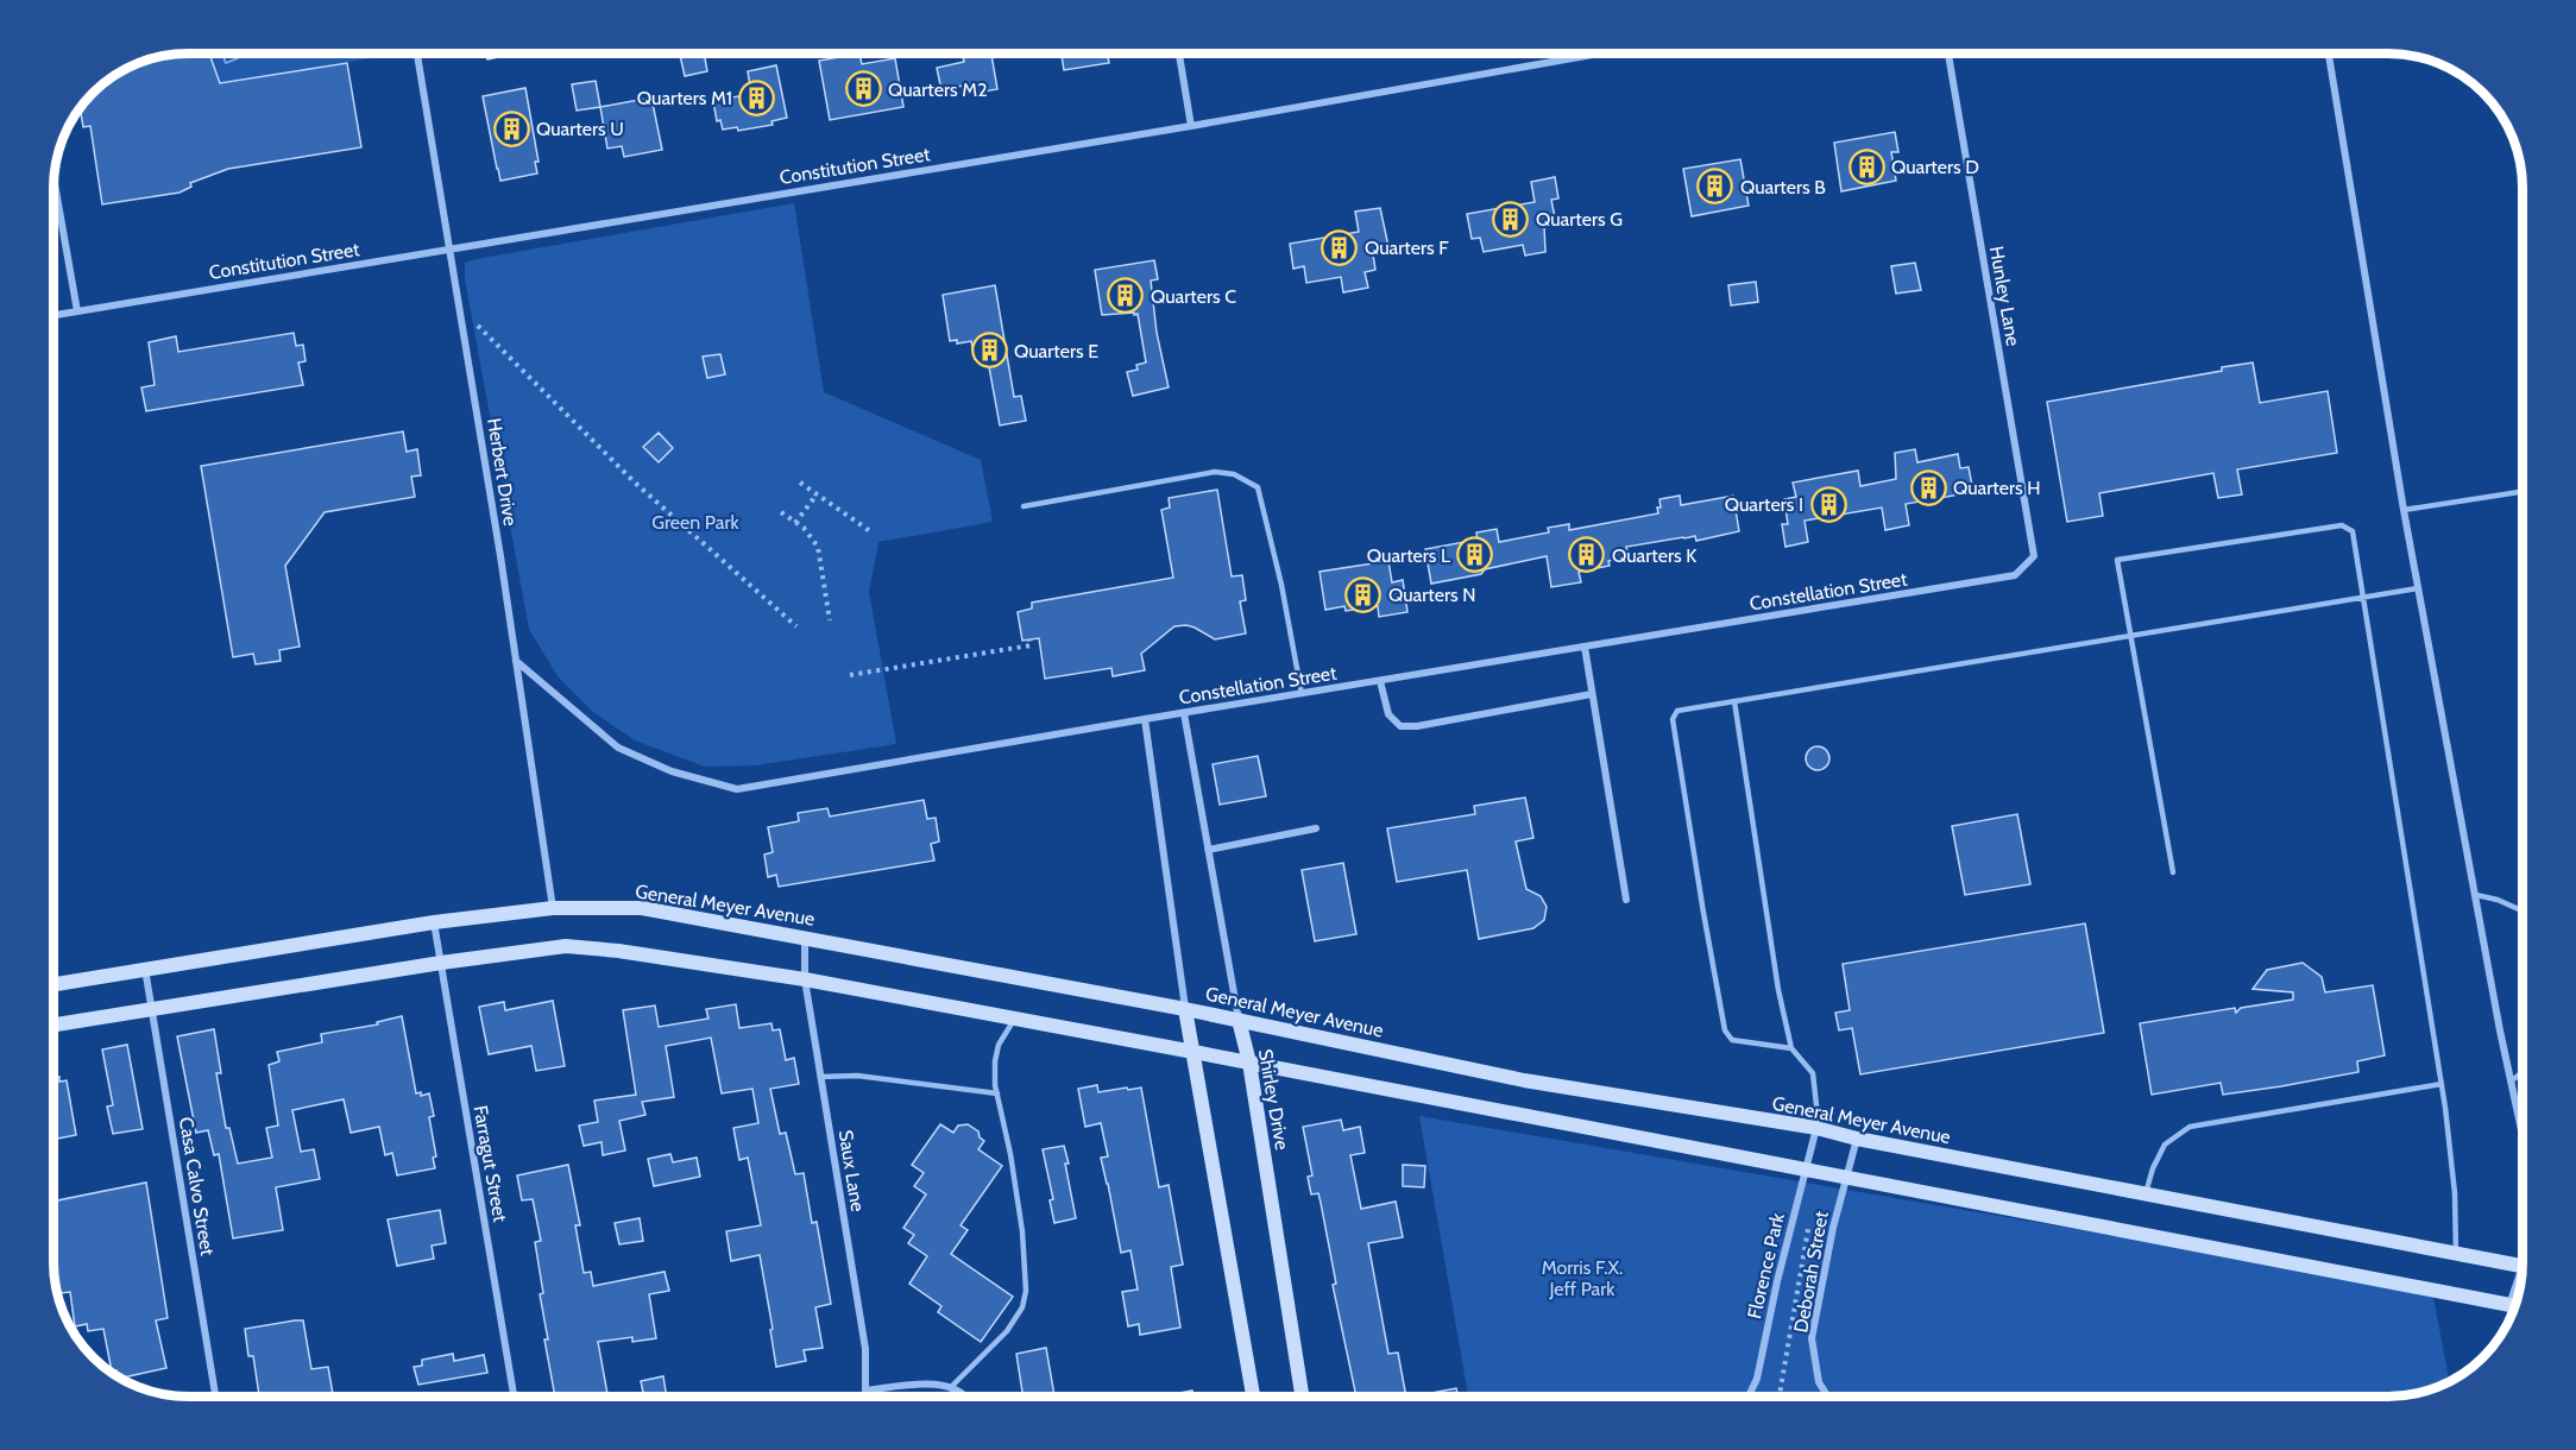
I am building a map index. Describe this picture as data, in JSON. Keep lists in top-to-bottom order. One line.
{"streets":{"main road":["General Meyer Avenue","Shirley Drive"],"street":["Constitution Street","Hunley Lane","Herbert Drive","Constellation Street","Farragut Street","Saux Lane","Casa Calvo Street","Florence Park","Deborah Street"]},"crossings":[["Constitution Street","Herbert Drive"],["Hunley Lane","Constellation Street"],["Herbert Drive","Constellation Street"],["Herbert Drive","General Meyer Avenue"],["Constellation Street","Shirley Drive"],["General Meyer Avenue","Shirley Drive"],["General Meyer Avenue","Farragut Street"],["General Meyer Avenue","Saux Lane"],["General Meyer Avenue","Casa Calvo Street"],["General Meyer Avenue","Florence Park"],["General Meyer Avenue","Deborah Street"]],"parks":["Green Park","Morris F.X. Jeff Park"],"places":{"building":["Quarters M2","Quarters M1","Quarters U","Quarters D","Quarters B","Quarters G","Quarters F","Quarters C","Quarters E","Quarters H","Quarters I","Quarters L","Quarters K","Quarters N"]}}
